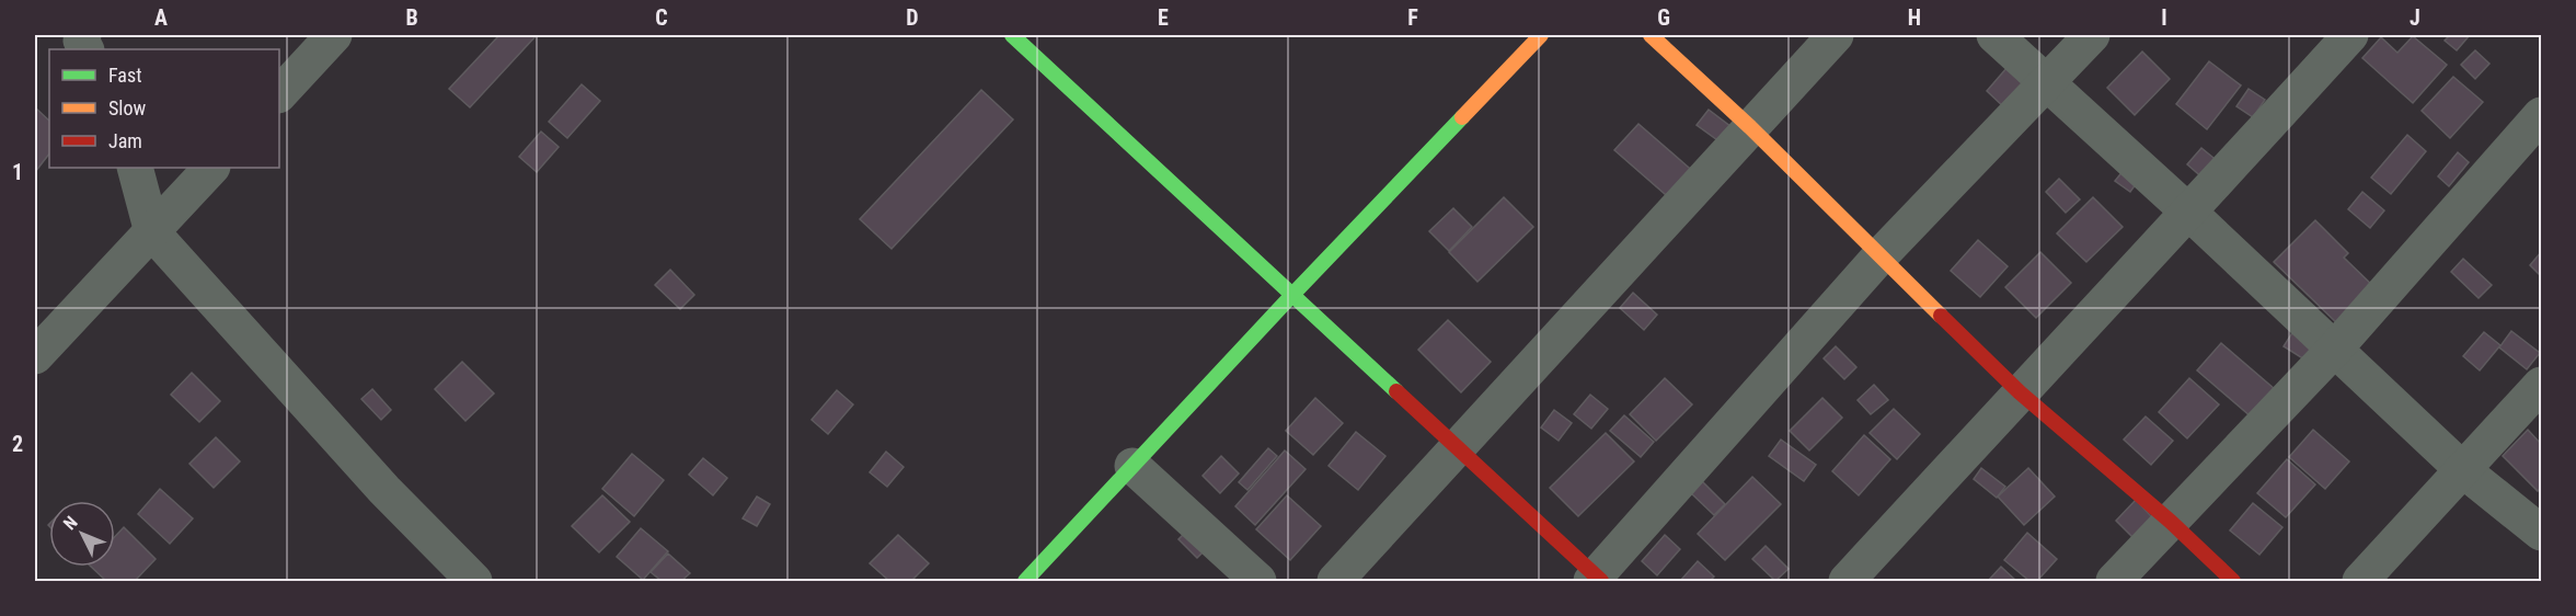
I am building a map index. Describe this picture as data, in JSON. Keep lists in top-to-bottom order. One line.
{"legend":["Fast","Slow","Jam"],"north":"top left","grid":{"columns":["A","B","C","D","E","F","G","H","I","J"],"rows":["1","2"]}}
